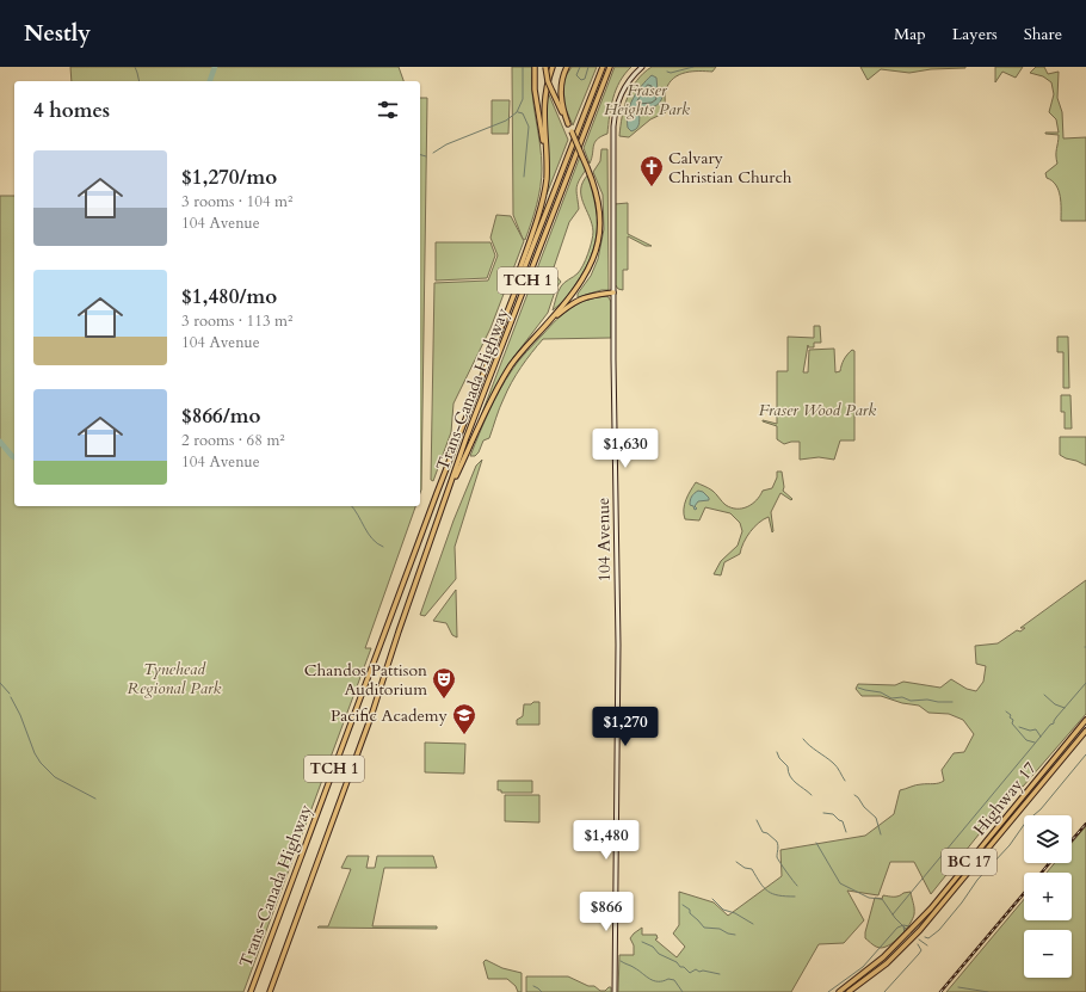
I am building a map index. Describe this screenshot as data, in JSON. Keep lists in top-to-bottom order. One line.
{"streets":{"highway":["TCH 1","Trans-Canada Highway","Highway 17","BC 17"],"main road":["104 Avenue"]},"parks":["Fraser Heights Park","Fraser Wood Park","Tynehead Regional Park"],"places":{"church":["Calvary Christian Church"],"theatre":["Chandos Pattison Auditorium"],"school or university":["Pacific Academy"]},"page":{"header":"Nestly","nav":["Map","Layers","Share"],"heading":"4 homes","list":[{"name":"$1,270/mo","note":"3 rooms · 104 m² · 104 Avenue"},{"name":"$1,480/mo","note":"3 rooms · 113 m² · 104 Avenue"},{"name":"$866/mo","note":"2 rooms · 68 m² · 104 Avenue"}],"price":["$1,630","$1,270","$1,480","$866"],"map_buttons":["+","−"]}}
